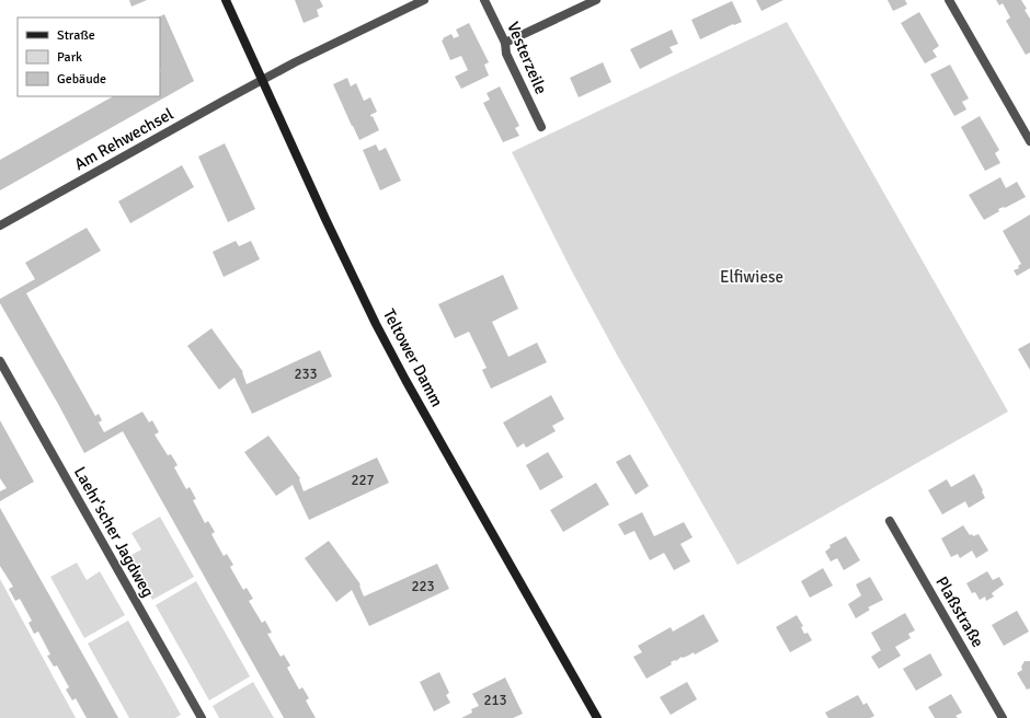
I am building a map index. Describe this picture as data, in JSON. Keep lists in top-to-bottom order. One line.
{"streets":{"main road":["Teltower Damm"],"street":["Vesterzeile","Am Rehwechsel","Laehr'scher Jagdweg","Plaßstraße"]},"crossings":[["Am Rehwechsel","Teltower Damm"]],"parks":["Elfiwiese"],"house_numbers":["233","227","223","213"],"legend":["Straße","Park","Gebäude"]}
